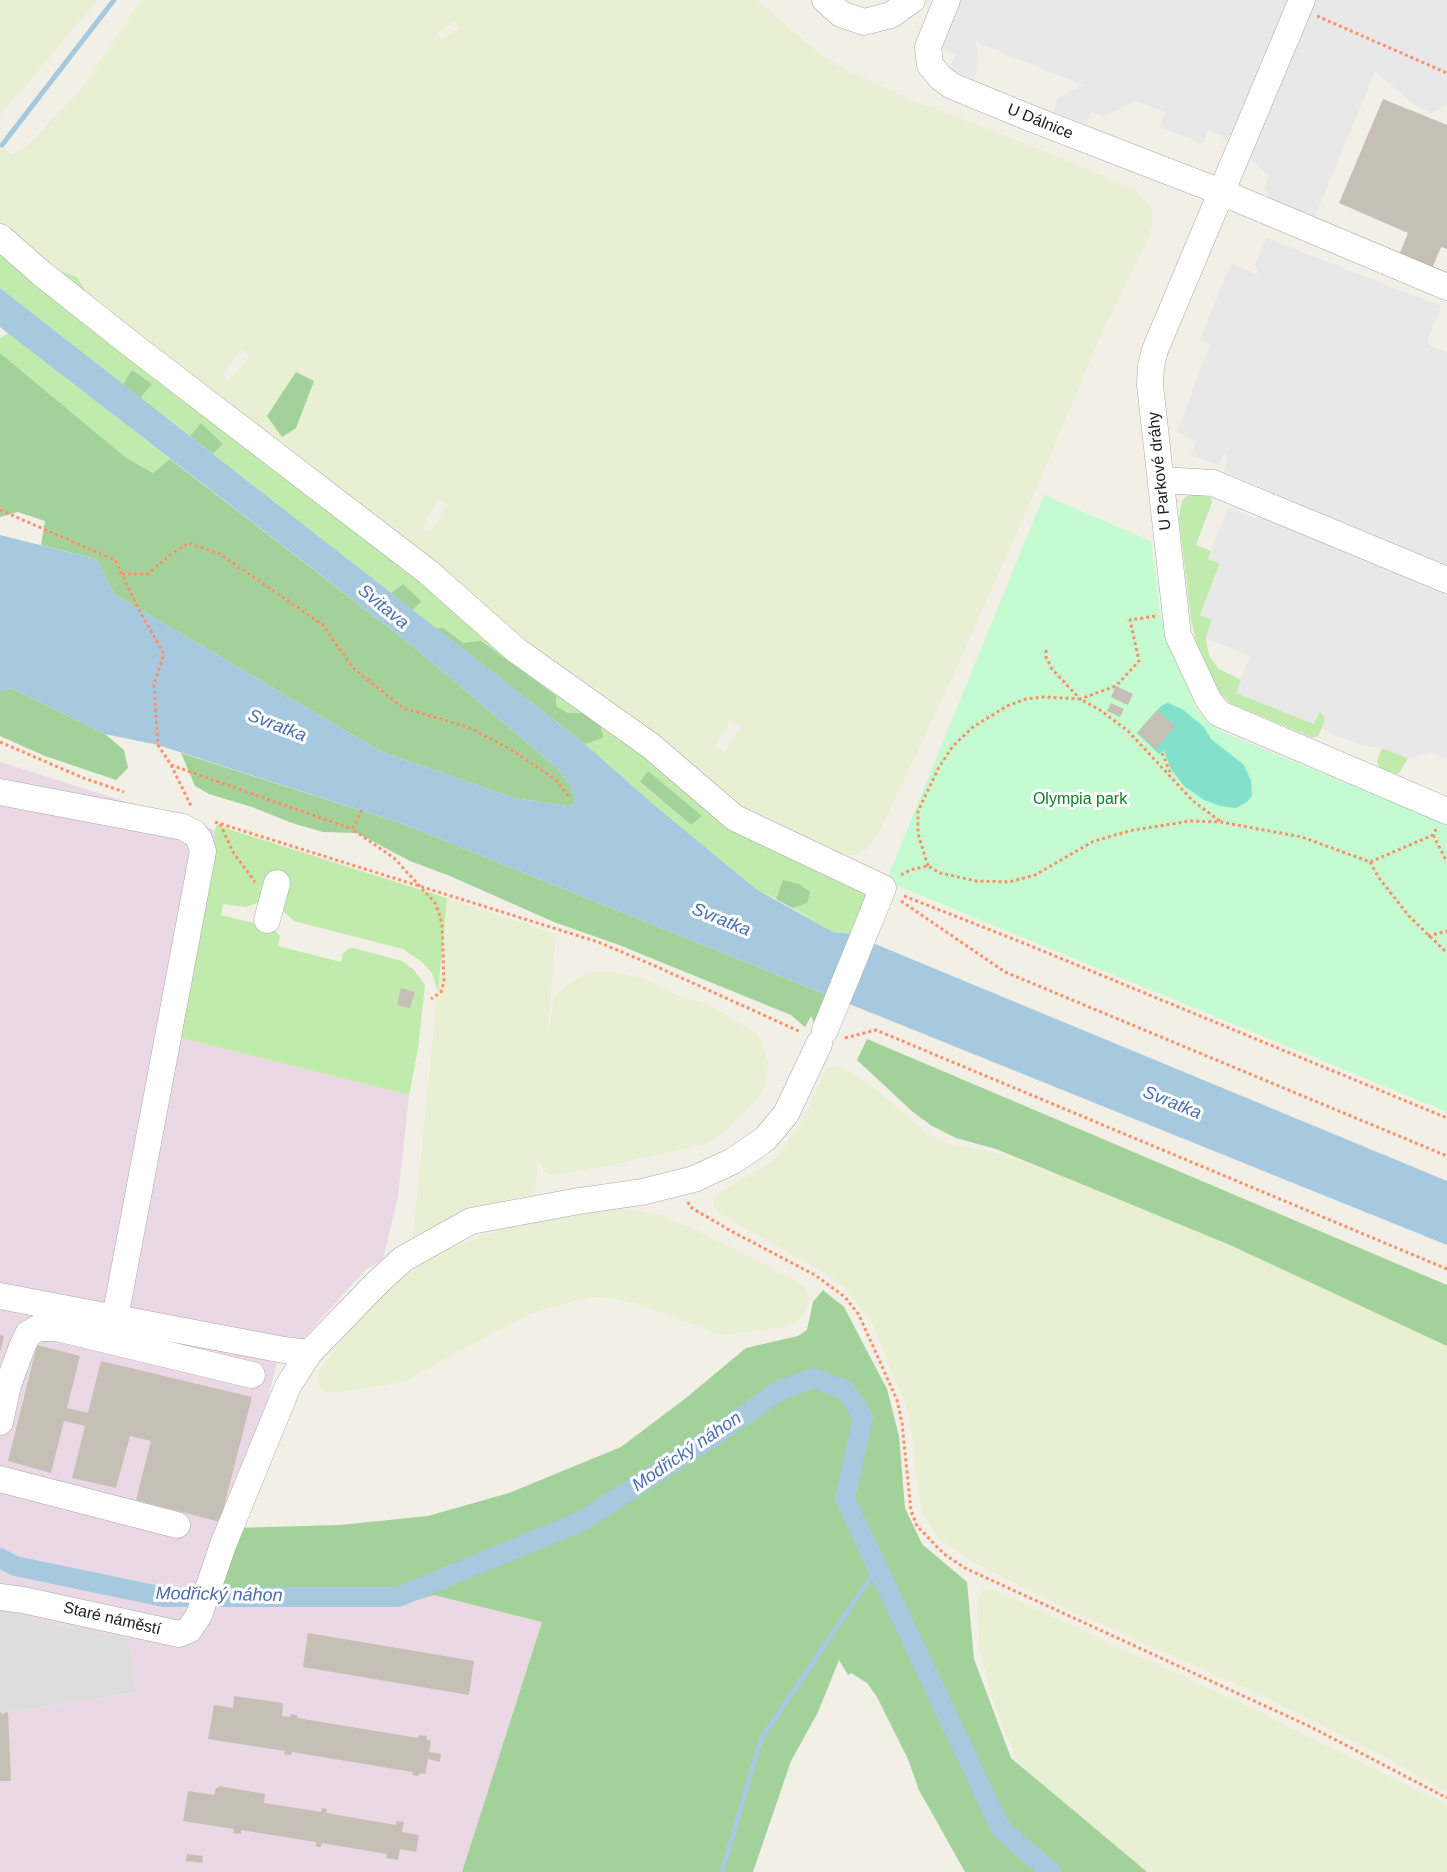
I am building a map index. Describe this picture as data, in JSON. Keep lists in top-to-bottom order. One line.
{"streets":{"street":["U Dálnice","U Parkové dráhy","Staré náměstí"]},"crossings":[["U Dálnice","U Parkové dráhy"]],"water":["Svitava","Svratka","Modřický náhon"],"parks":["Olympia park"]}
